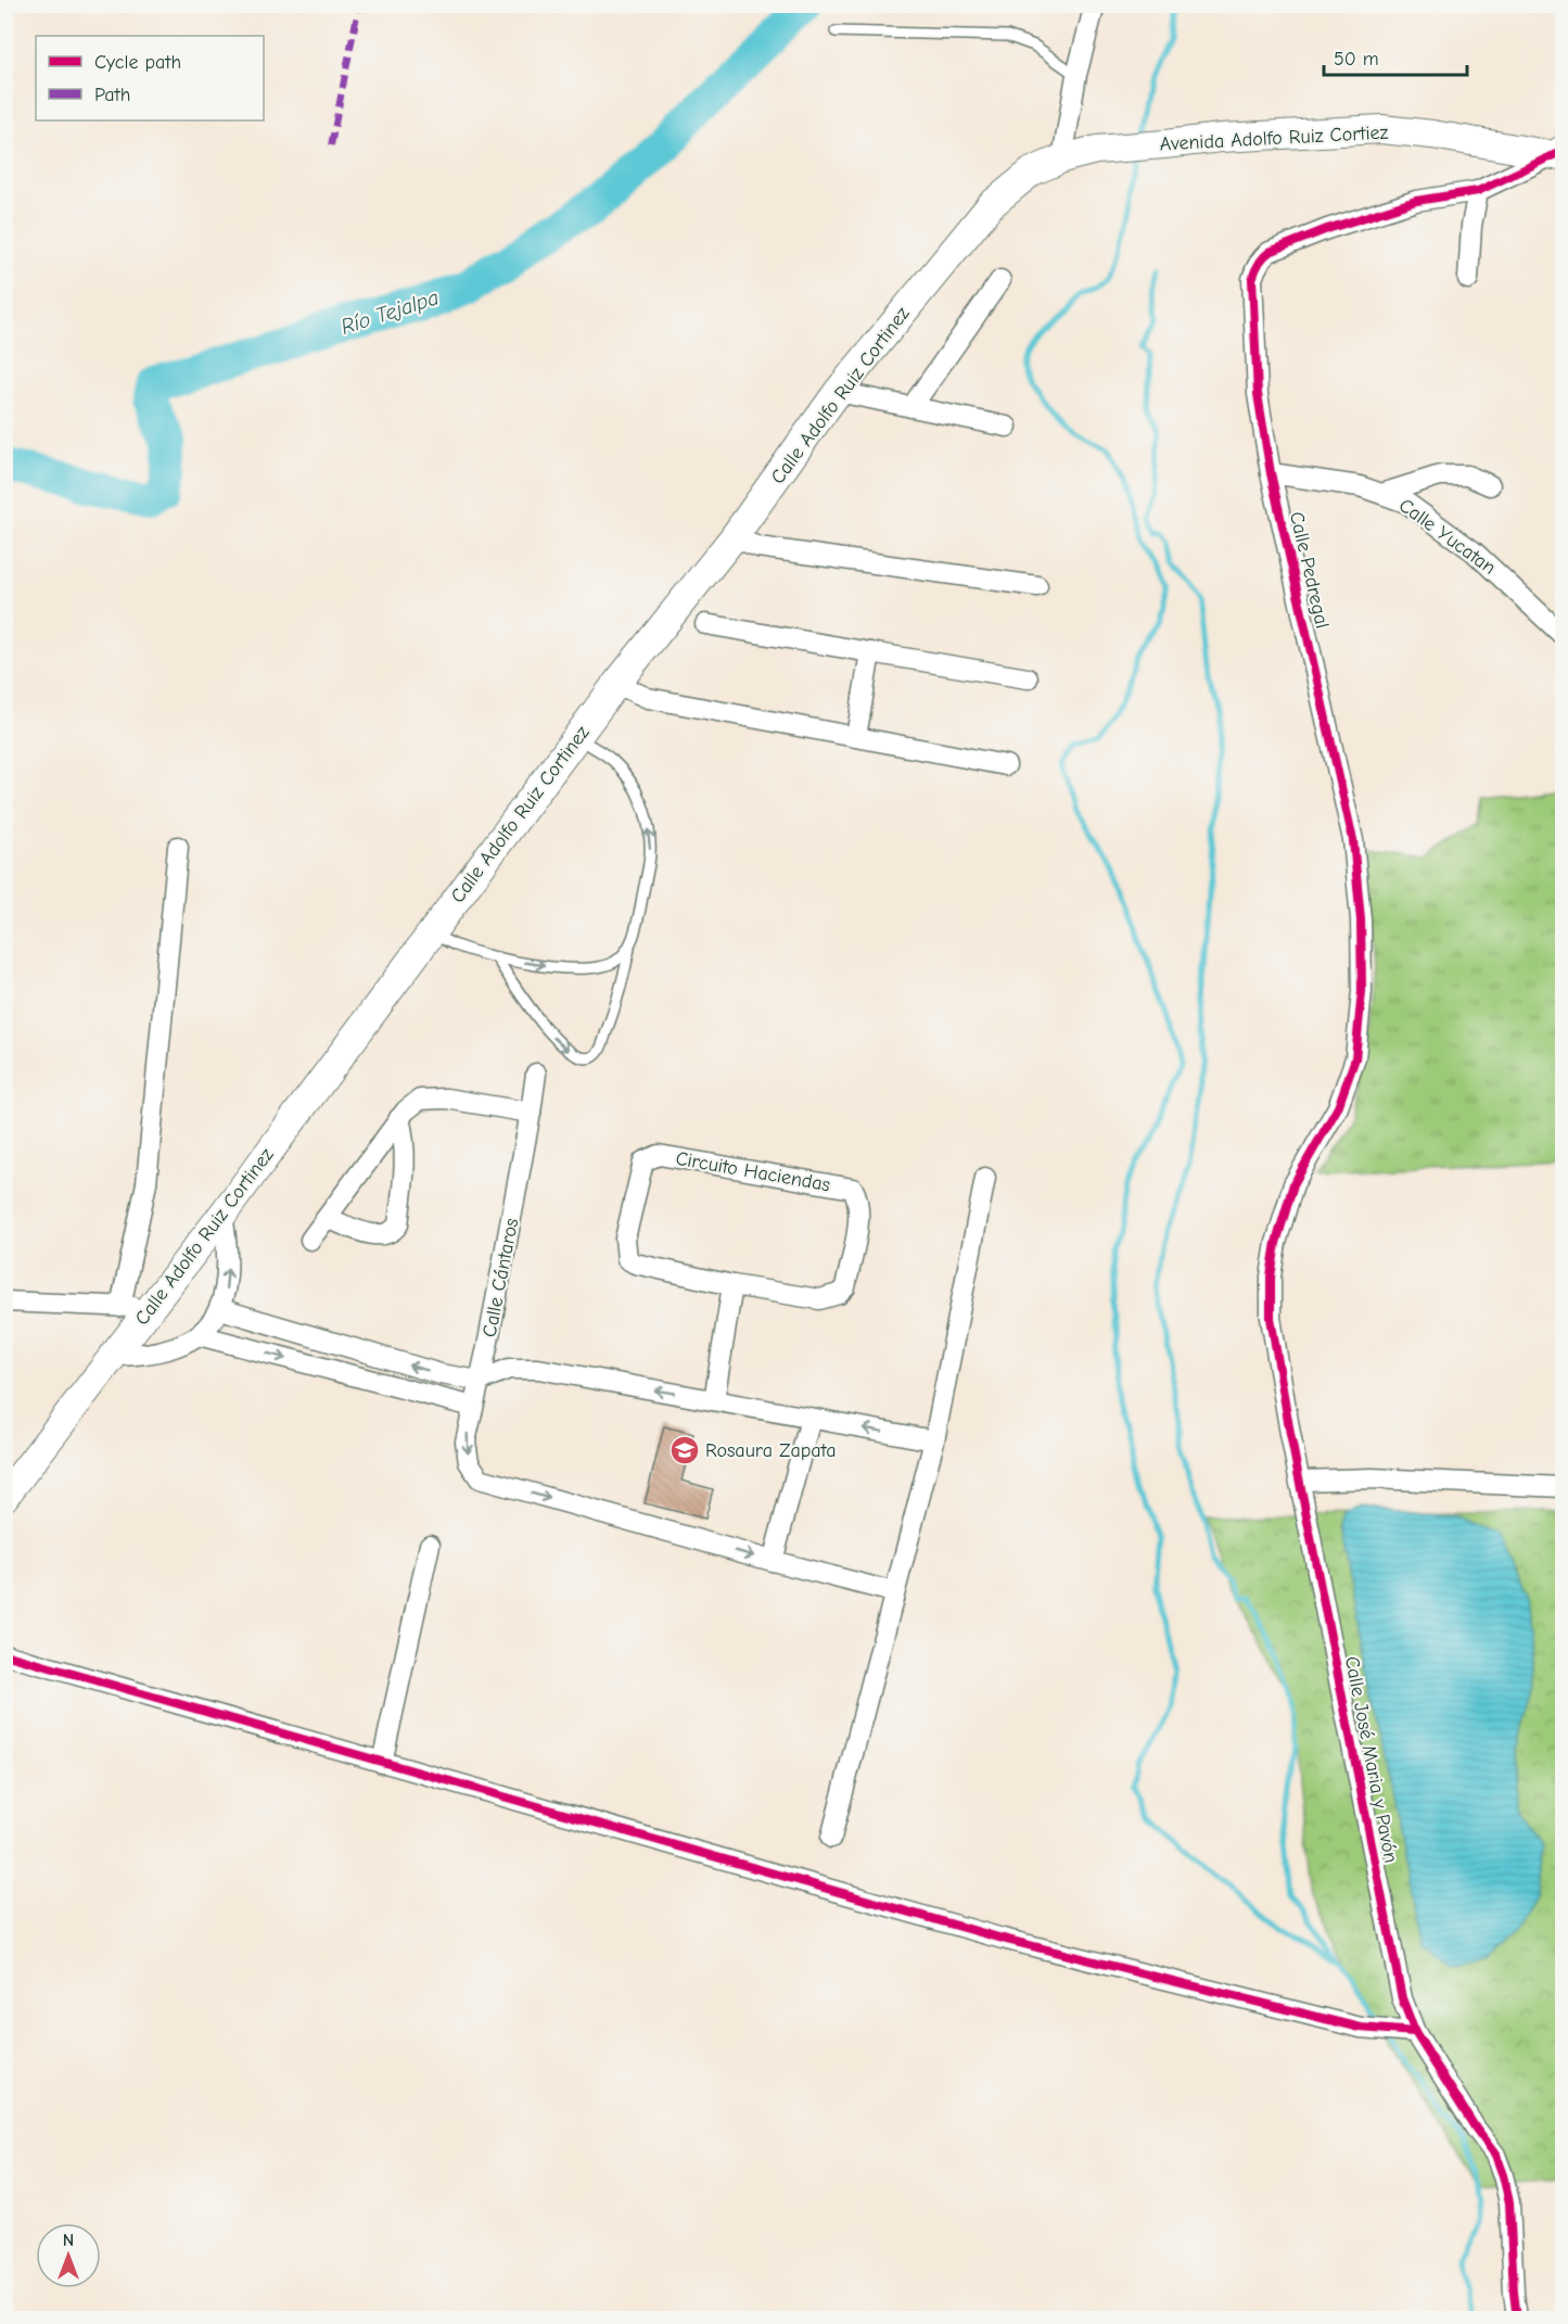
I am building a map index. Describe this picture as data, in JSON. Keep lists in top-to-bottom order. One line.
{"streets":{"main road":["Avenida Adolfo Ruiz Cortiez","Calle Adolfo Ruiz Cortinez"],"street":["Calle Yucatan","Calle Pedregal","Circuito Haciendas","Calle Cántaros","Calle José Maria y Pavón"]},"crossings":[["Avenida Adolfo Ruiz Cortiez","Calle Adolfo Ruiz Cortinez"],["Avenida Adolfo Ruiz Cortiez","Calle Pedregal"],["Calle Yucatan","Calle Pedregal"],["Calle Pedregal","Calle José Maria y Pavón"]],"water":["Río Tejalpa"],"places":{"school or university":["Rosaura Zapata"]},"legend":["Cycle path","Path"],"scale_bar":"50 m","north":"top"}
